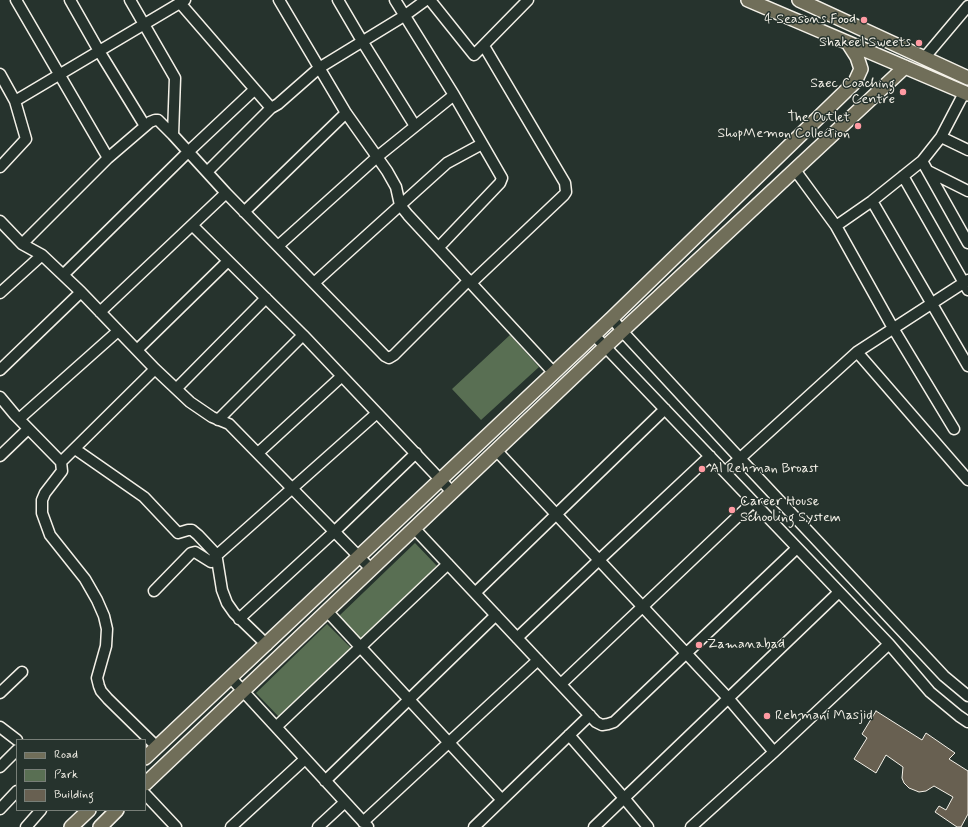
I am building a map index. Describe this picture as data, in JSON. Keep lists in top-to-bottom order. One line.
{"places":["4 Seasons Food","Shakeel Sweets","Saec Coaching Centre","The Outlet ShopMemon Collection","Al Rehman Broast","Career House Schooling System","Zamanabad","Rehmani Masjid"],"legend":["Road","Park","Building"]}
